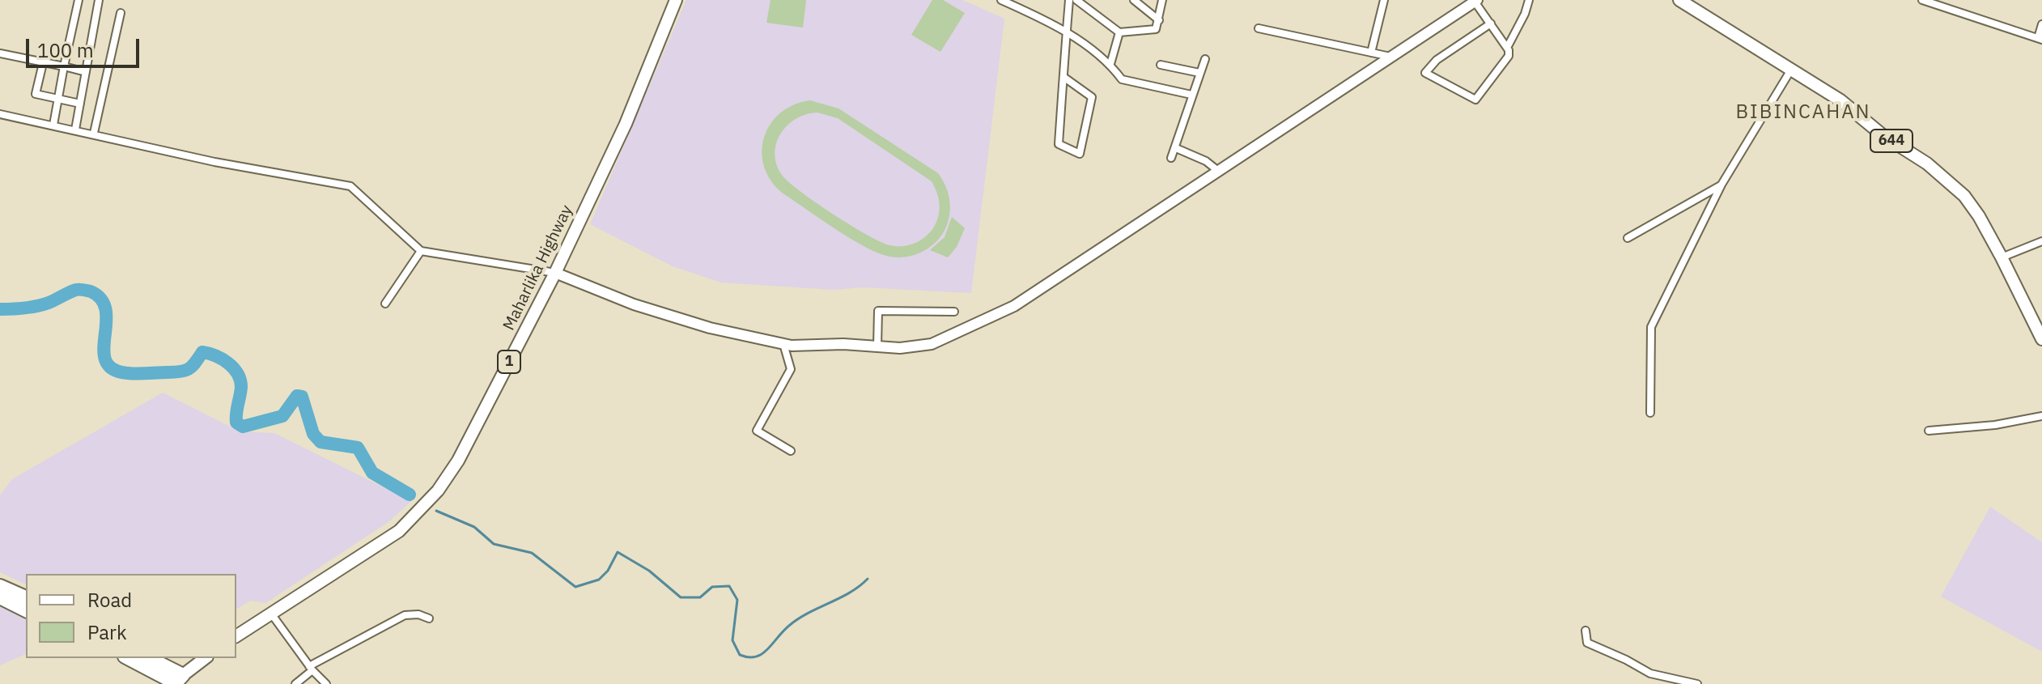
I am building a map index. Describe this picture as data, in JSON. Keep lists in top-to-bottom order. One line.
{"streets":{"main road":["644","Maharlika Highway","1"]},"districts":["BIBINCAHAN"],"legend":["Road","Park"],"scale_bar":"100 m"}
